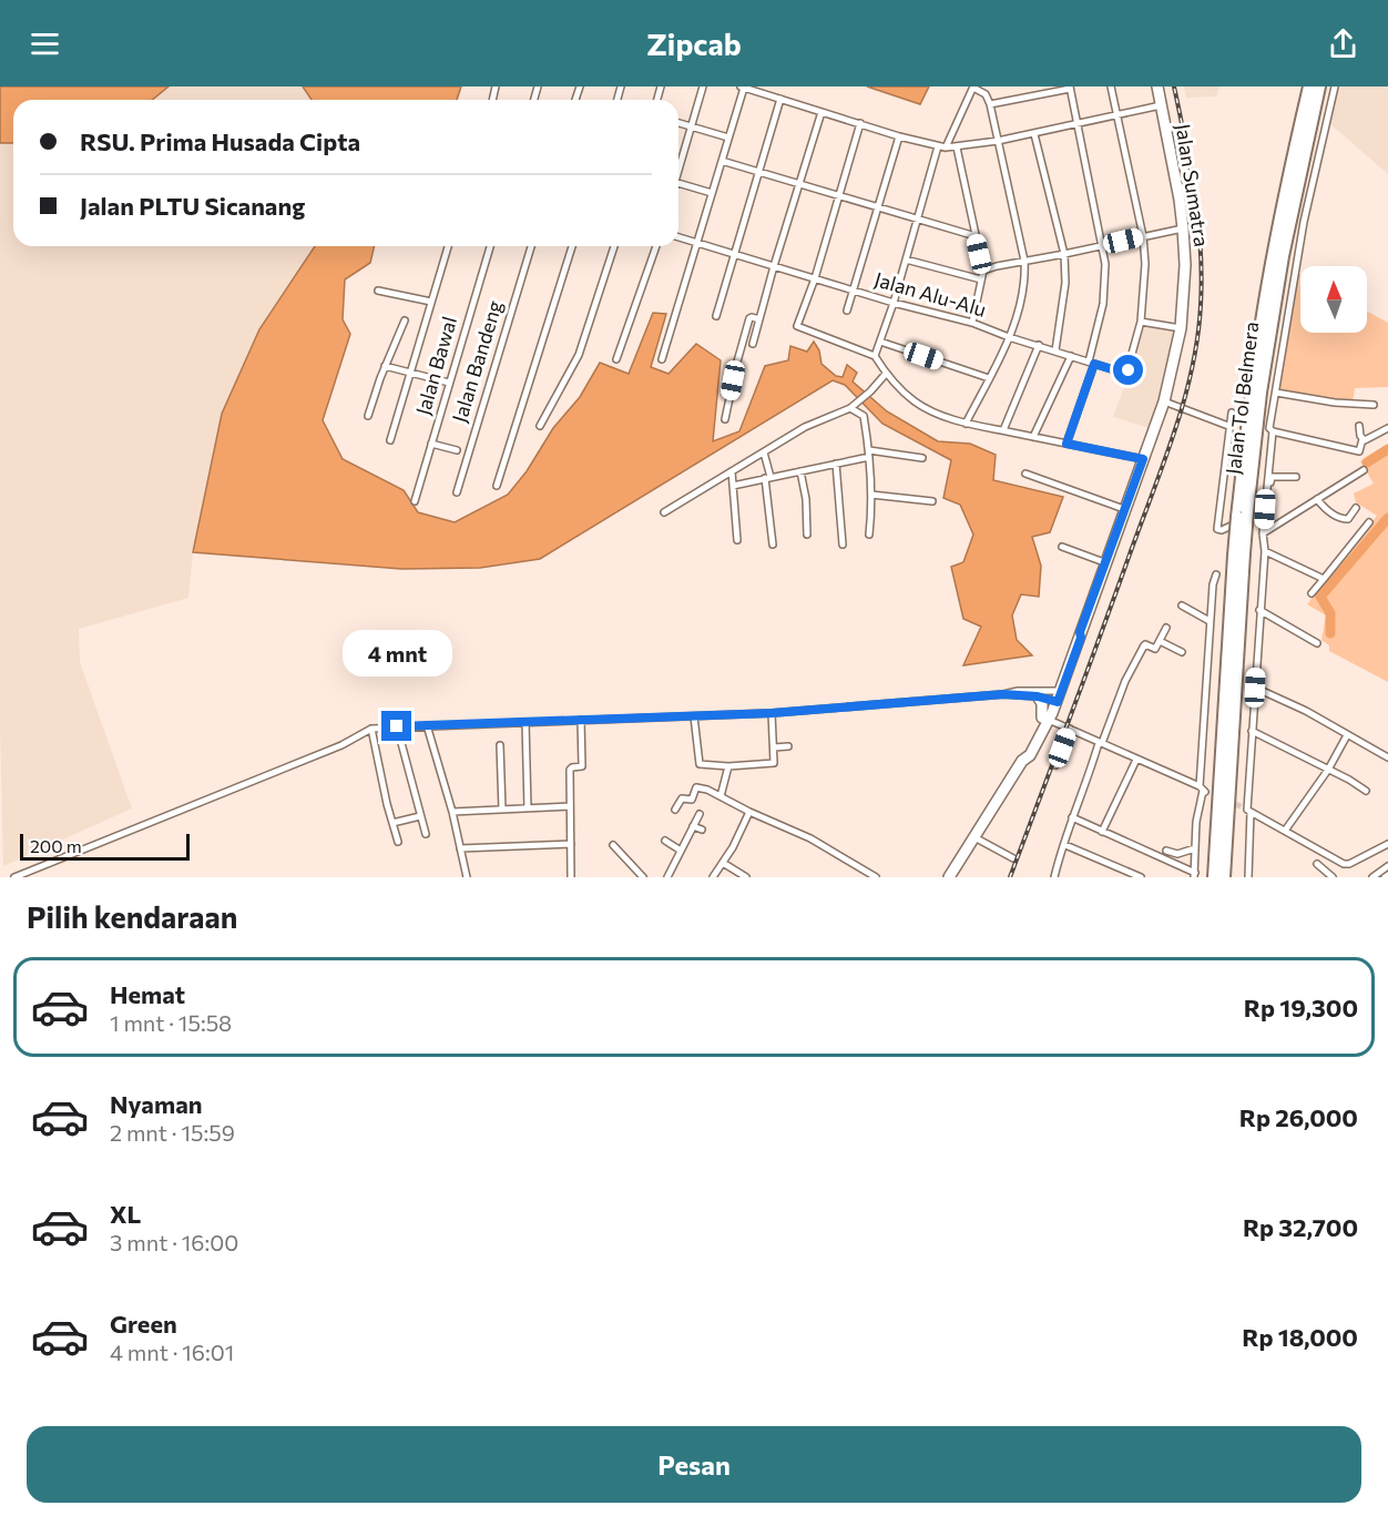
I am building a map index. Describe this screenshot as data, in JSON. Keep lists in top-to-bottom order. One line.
{"streets":{"highway":["Jalan Sumatra","Jalan Tol Belmera"],"street":["Jalan Alu-Alu","Jalan Bandeng","Jalan Bawal"]},"scale_bar":"200 m","north":"top","page":{"header":"Zipcab","banner":["RSU. Prima Husada Cipta","Jalan PLTU Sicanang"],"bubble":"4 mnt","scale":"200 m","heading":"Pilih kendaraan","list":[{"name":"Hemat","note":"1 mnt · 15:58","value":"Rp 19,300"},{"name":"Nyaman","note":"2 mnt · 15:59","value":"Rp 26,000"},{"name":"XL","note":"3 mnt · 16:00","value":"Rp 32,700"},{"name":"Green","note":"4 mnt · 16:01","value":"Rp 18,000"}],"buttons":"Pesan"}}
